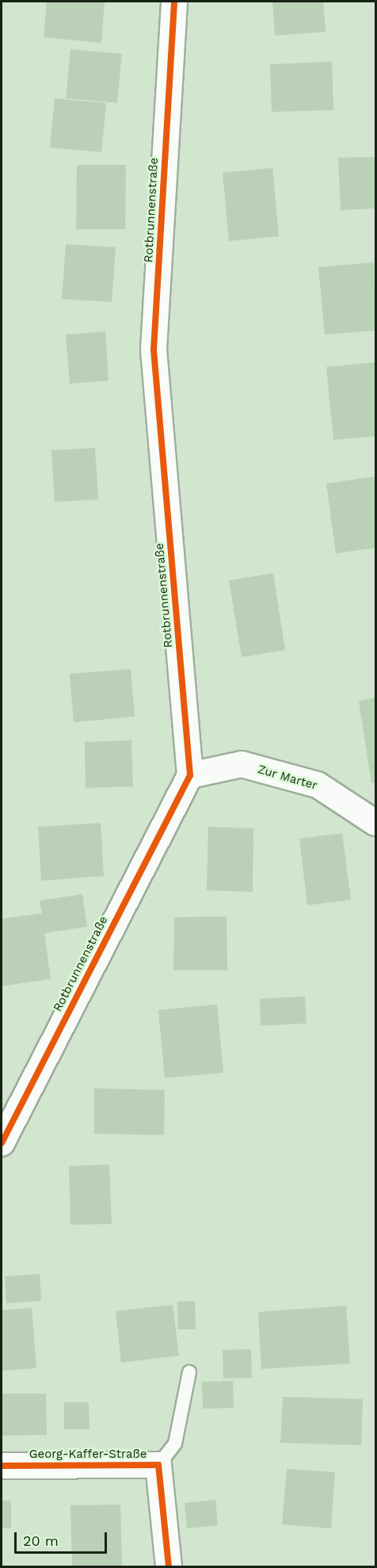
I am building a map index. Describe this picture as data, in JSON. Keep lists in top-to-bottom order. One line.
{"streets":{"street":["Rotbrunnenstraße","Zur Marter","Georg-Kaffer-Straße"]},"crossings":[["Rotbrunnenstraße","Zur Marter"]],"scale_bar":"20 m"}
